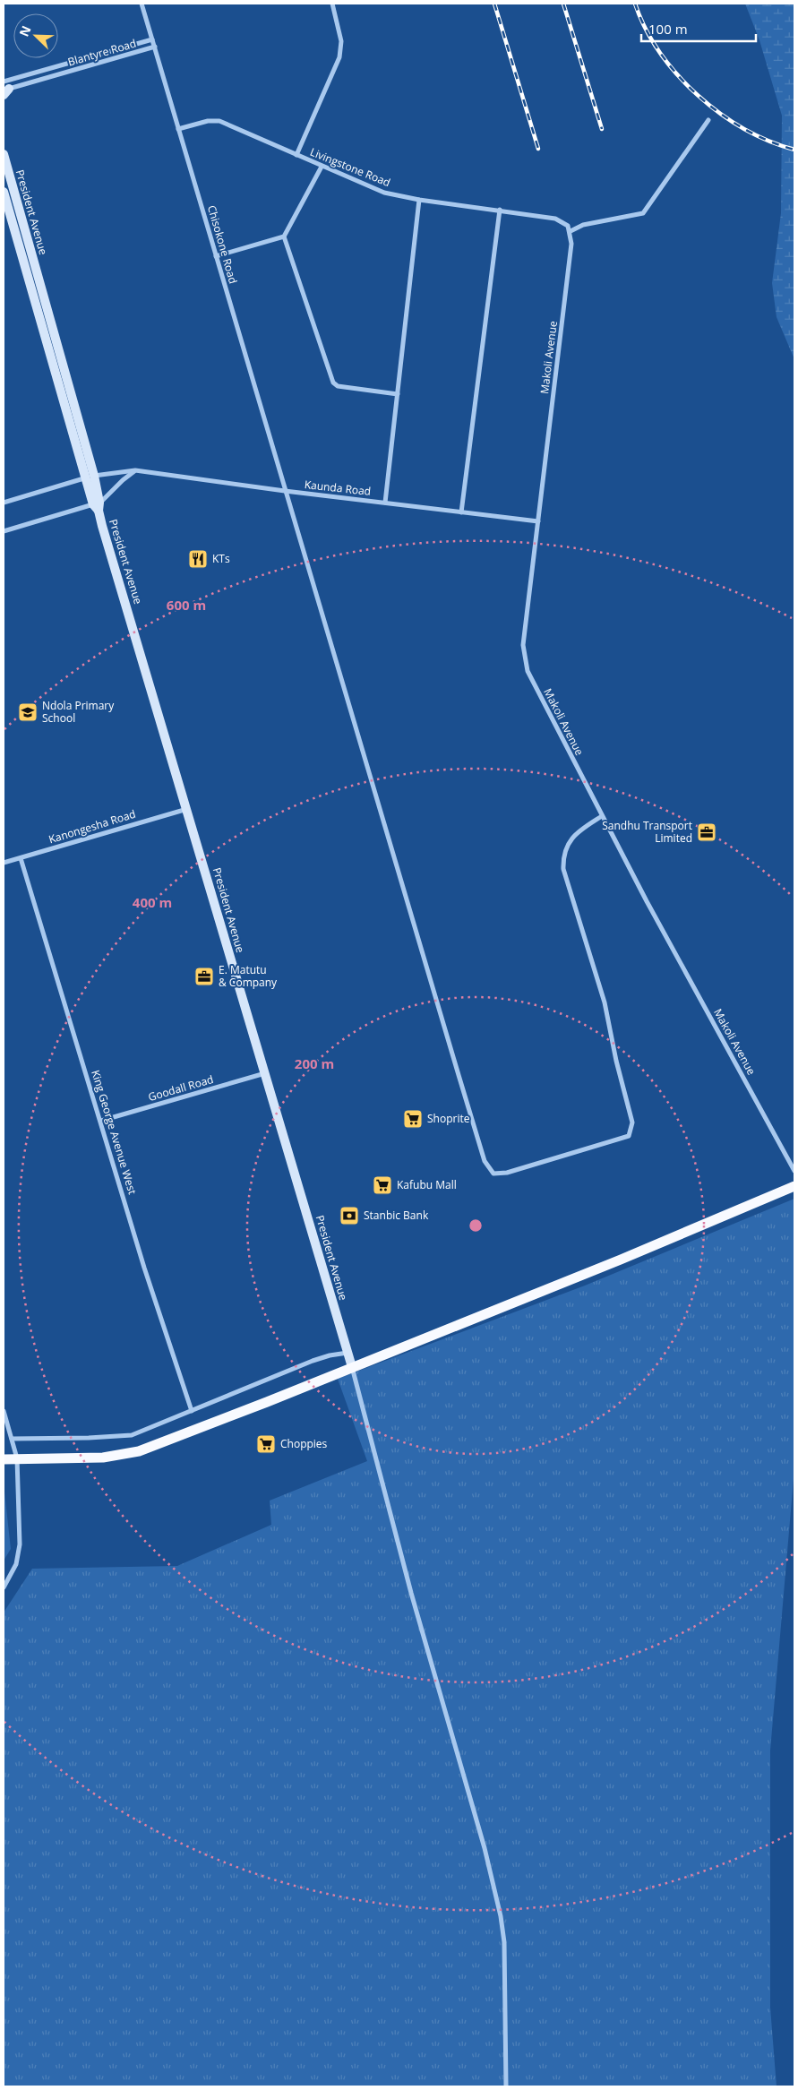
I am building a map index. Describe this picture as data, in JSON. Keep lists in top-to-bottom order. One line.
{"streets":{"main road":["President Avenue"],"street":["Blantyre Road","Livingstone Road","Chisokone Road","Makoli Avenue","Kaunda Road","Kanongesha Road","Goodall Road","King George Avenue West"]},"crossings":[["Blantyre Road","Chisokone Road"],["Livingstone Road","Chisokone Road"],["Livingstone Road","Makoli Avenue"],["President Avenue","Kaunda Road"],["President Avenue","Kanongesha Road"],["President Avenue","Goodall Road"],["Chisokone Road","Makoli Avenue"],["Chisokone Road","Kaunda Road"],["Makoli Avenue","Kaunda Road"],["Kanongesha Road","King George Avenue West"],["Goodall Road","King George Avenue West"]],"places":{"restaurant":["KTs"],"school or university":["Ndola Primary School"],"office":["Sandhu Transport Limited","E. Matutu & Company"],"supermarket":["Shoprite","Kafubu Mall","Choppies"],"bank":["Stanbic Bank"]},"scale_bar":"100 m","north":"top left","rings":["600 m","400 m","200 m"]}
